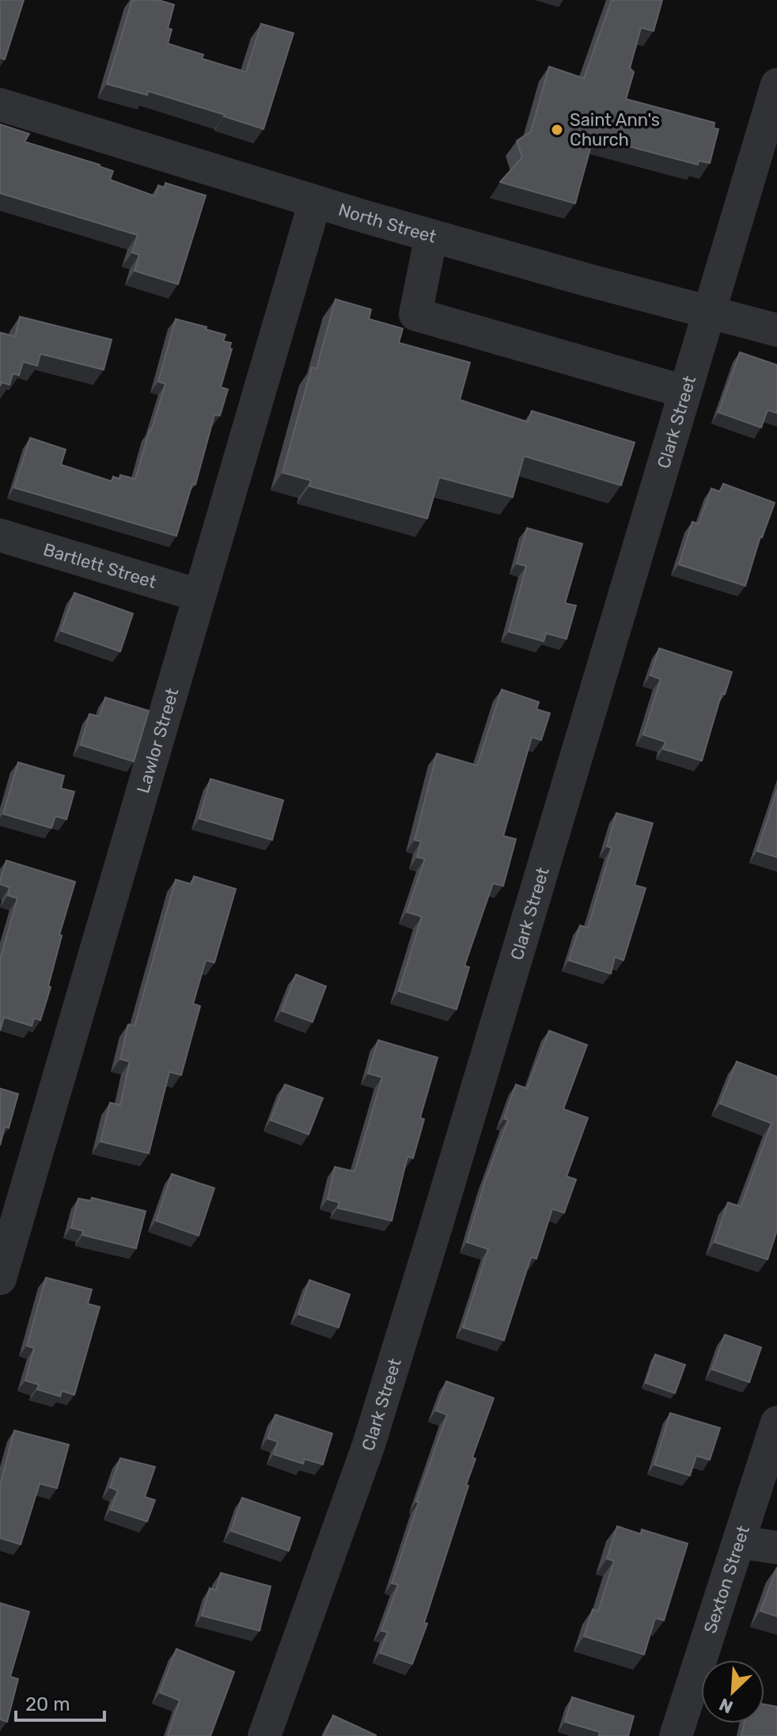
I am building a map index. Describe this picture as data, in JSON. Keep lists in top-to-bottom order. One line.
{"streets":{"street":["North Street","Clark Street","Bartlett Street","Lawlor Street","Sexton Street"]},"crossings":[["North Street","Clark Street"],["North Street","Lawlor Street"],["Bartlett Street","Lawlor Street"]],"places":["Saint Ann's Church"],"scale_bar":"20 m","north":"bottom left"}
